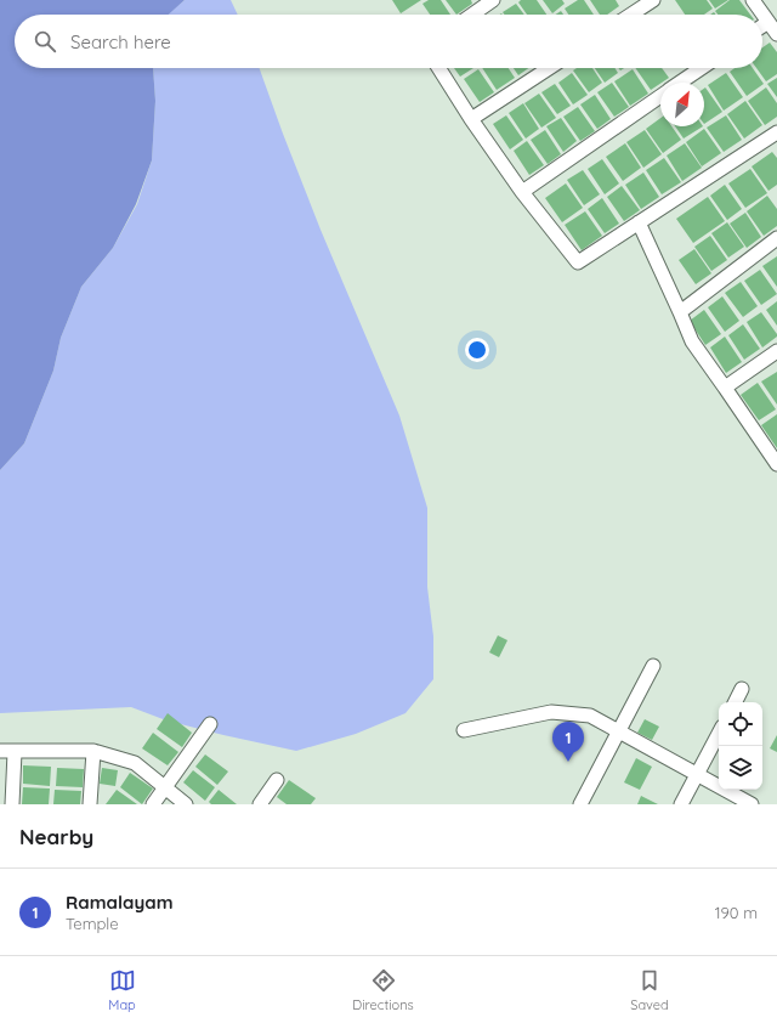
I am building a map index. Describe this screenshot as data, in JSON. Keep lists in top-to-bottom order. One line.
{"north":"top right","page":{"search":"Search here","pins":"1","heading":"Nearby","list":[{"mark":"1","name":"Ramalayam","note":"Temple","value":"190 m"}],"nav":["Map","Directions","Saved"]}}
